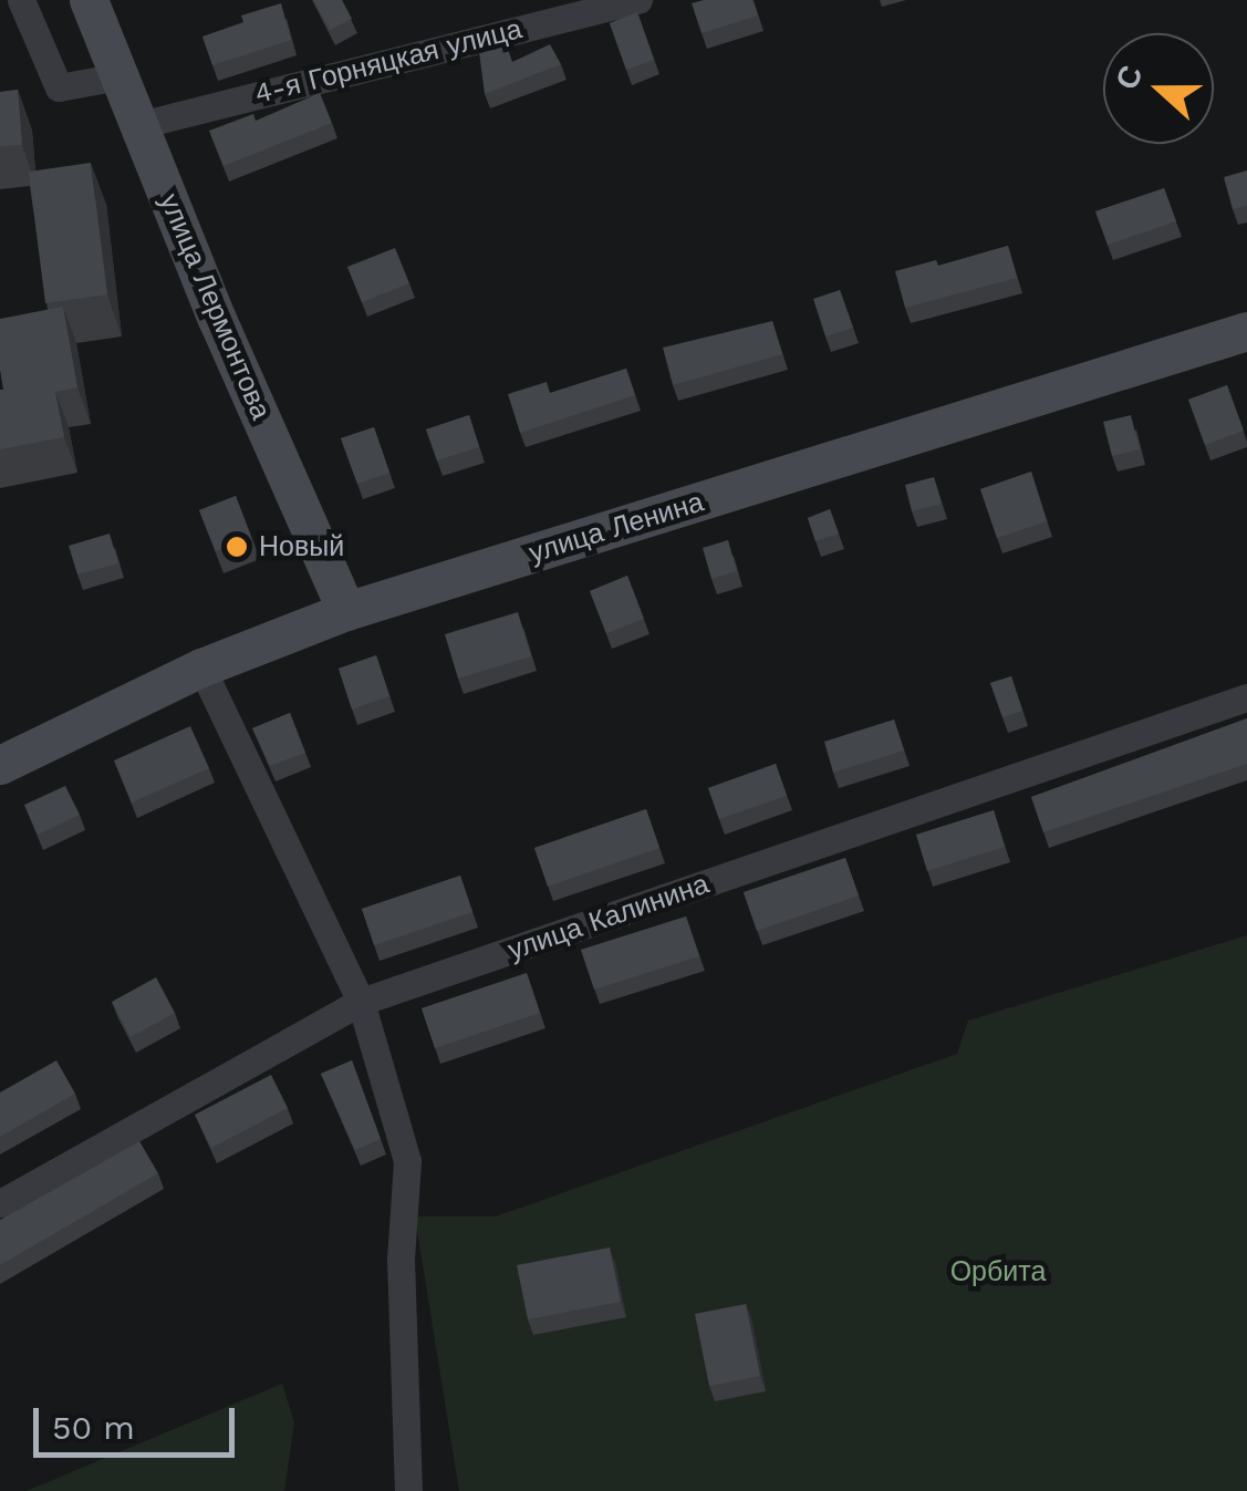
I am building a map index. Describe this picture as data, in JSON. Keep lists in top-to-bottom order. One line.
{"streets":{"main road":["улица Лермонтова","улица Ленина"],"street":["4-я Горняцкая улица","улица Калинина"]},"crossings":[["4-я Горняцкая улица","улица Лермонтова"],["улица Лермонтова","улица Ленина"]],"parks":["Орбита"],"places":["Новый"],"scale_bar":"50 m","north":"left"}
